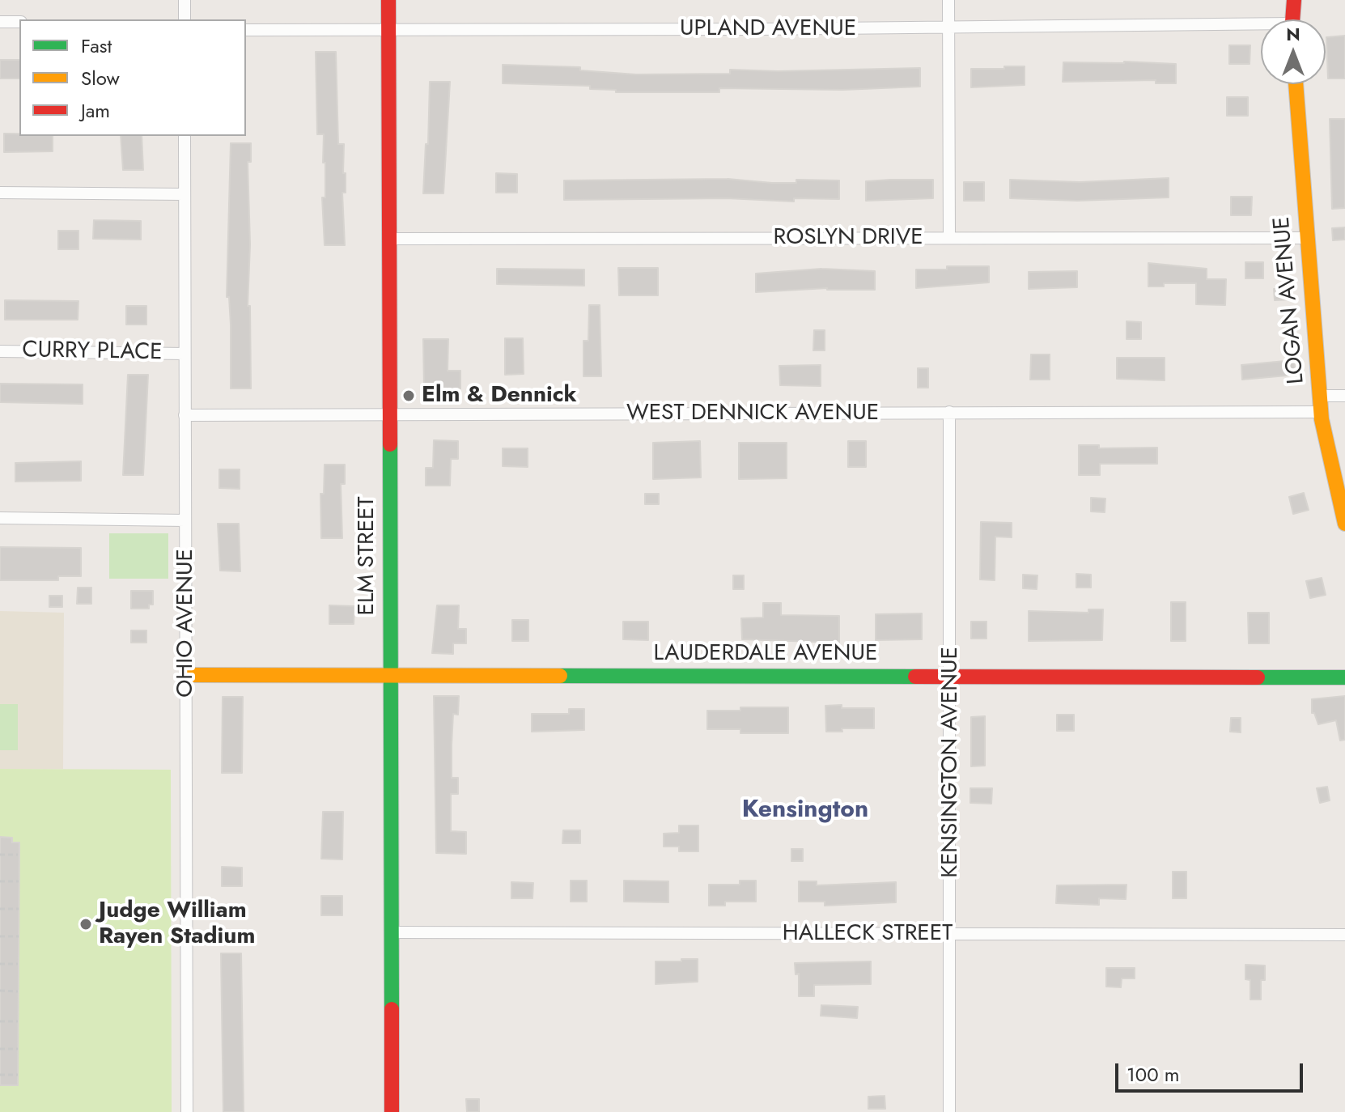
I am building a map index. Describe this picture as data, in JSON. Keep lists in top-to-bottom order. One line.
{"streets":{"street":["UPLAND AVENUE","ROSLYN DRIVE","LOGAN AVENUE","CURRY PLACE","WEST DENNICK AVENUE","ELM STREET","OHIO AVENUE","LAUDERDALE AVENUE","KENSINGTON AVENUE","HALLECK STREET"]},"crossings":[["UPLAND AVENUE","ELM STREET"],["ROSLYN DRIVE","LOGAN AVENUE"],["ROSLYN DRIVE","ELM STREET"],["LOGAN AVENUE","WEST DENNICK AVENUE"],["CURRY PLACE","OHIO AVENUE"],["WEST DENNICK AVENUE","ELM STREET"],["WEST DENNICK AVENUE","OHIO AVENUE"],["WEST DENNICK AVENUE","KENSINGTON AVENUE"],["ELM STREET","LAUDERDALE AVENUE"],["ELM STREET","HALLECK STREET"],["OHIO AVENUE","LAUDERDALE AVENUE"],["LAUDERDALE AVENUE","KENSINGTON AVENUE"],["KENSINGTON AVENUE","HALLECK STREET"]],"districts":["Kensington"],"places":["Elm & Dennick","Judge William Rayen Stadium"],"legend":["Fast","Slow","Jam"],"scale_bar":"100 m","north":"top"}
